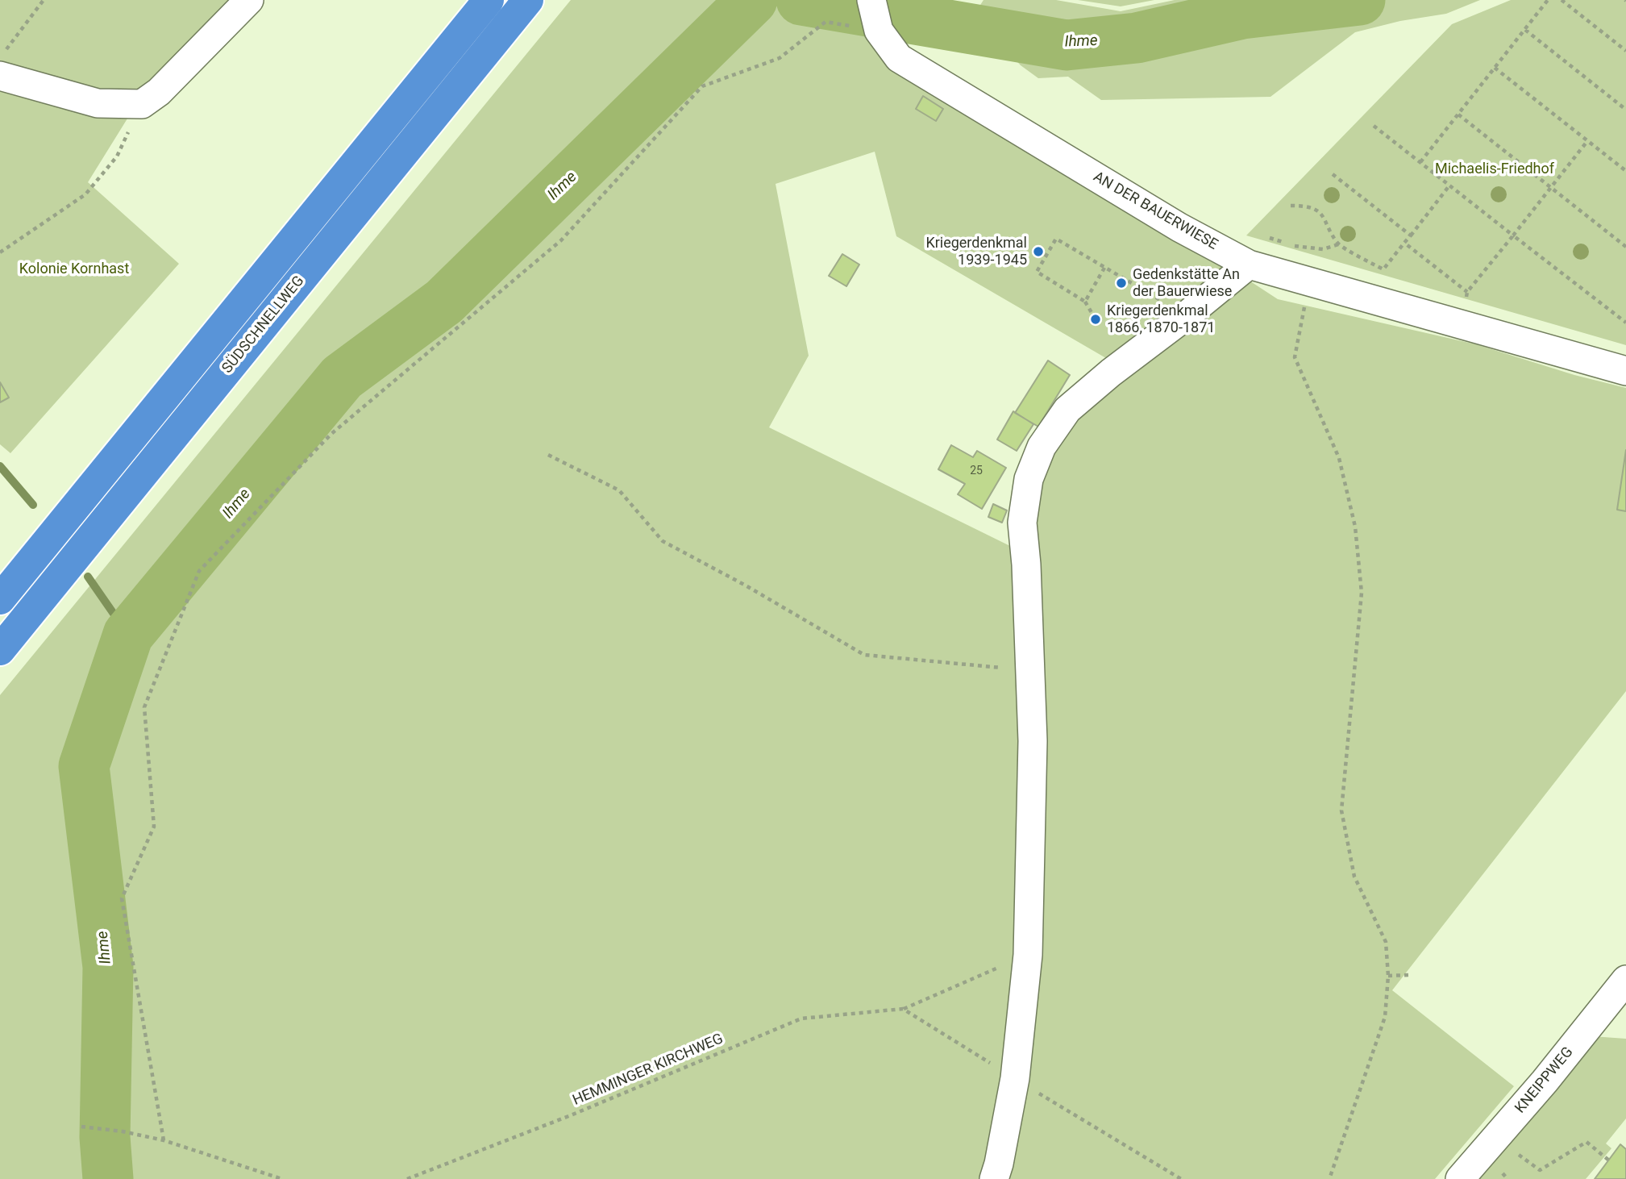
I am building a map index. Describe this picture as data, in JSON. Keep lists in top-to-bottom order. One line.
{"streets":{"highway":["SÜDSCHNELLWEG"],"street":["AN DER BAUERWIESE","KNEIPPWEG"],"path":["HEMMINGER KIRCHWEG"]},"water":["Ihme"],"parks":["Michaelis-Friedhof","Kolonie Kornhast"],"places":["Kriegerdenkmal 1939-1945","Gedenkstätte An der Bauerwiese","Kriegerdenkmal 1866, 1870-1871"],"house_numbers":["25"]}
